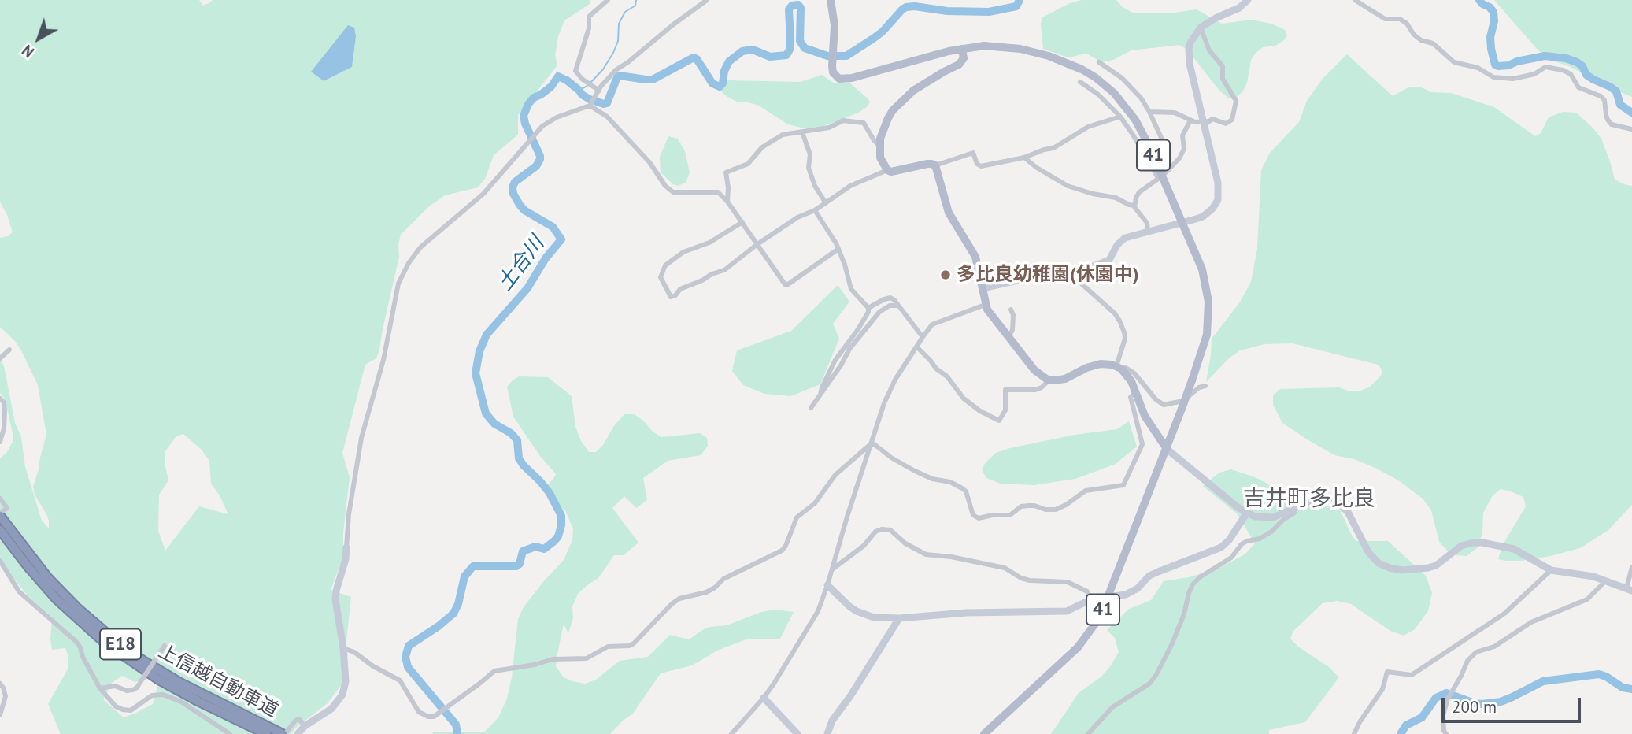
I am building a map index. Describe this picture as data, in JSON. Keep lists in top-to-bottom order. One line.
{"streets":{"highway":["E18","上信越自動車道"],"main road":["41"]},"districts":["吉井町多比良"],"water":["土合川"],"places":["多比良幼稚園(休園中)"],"scale_bar":"200 m","north":"bottom left"}
